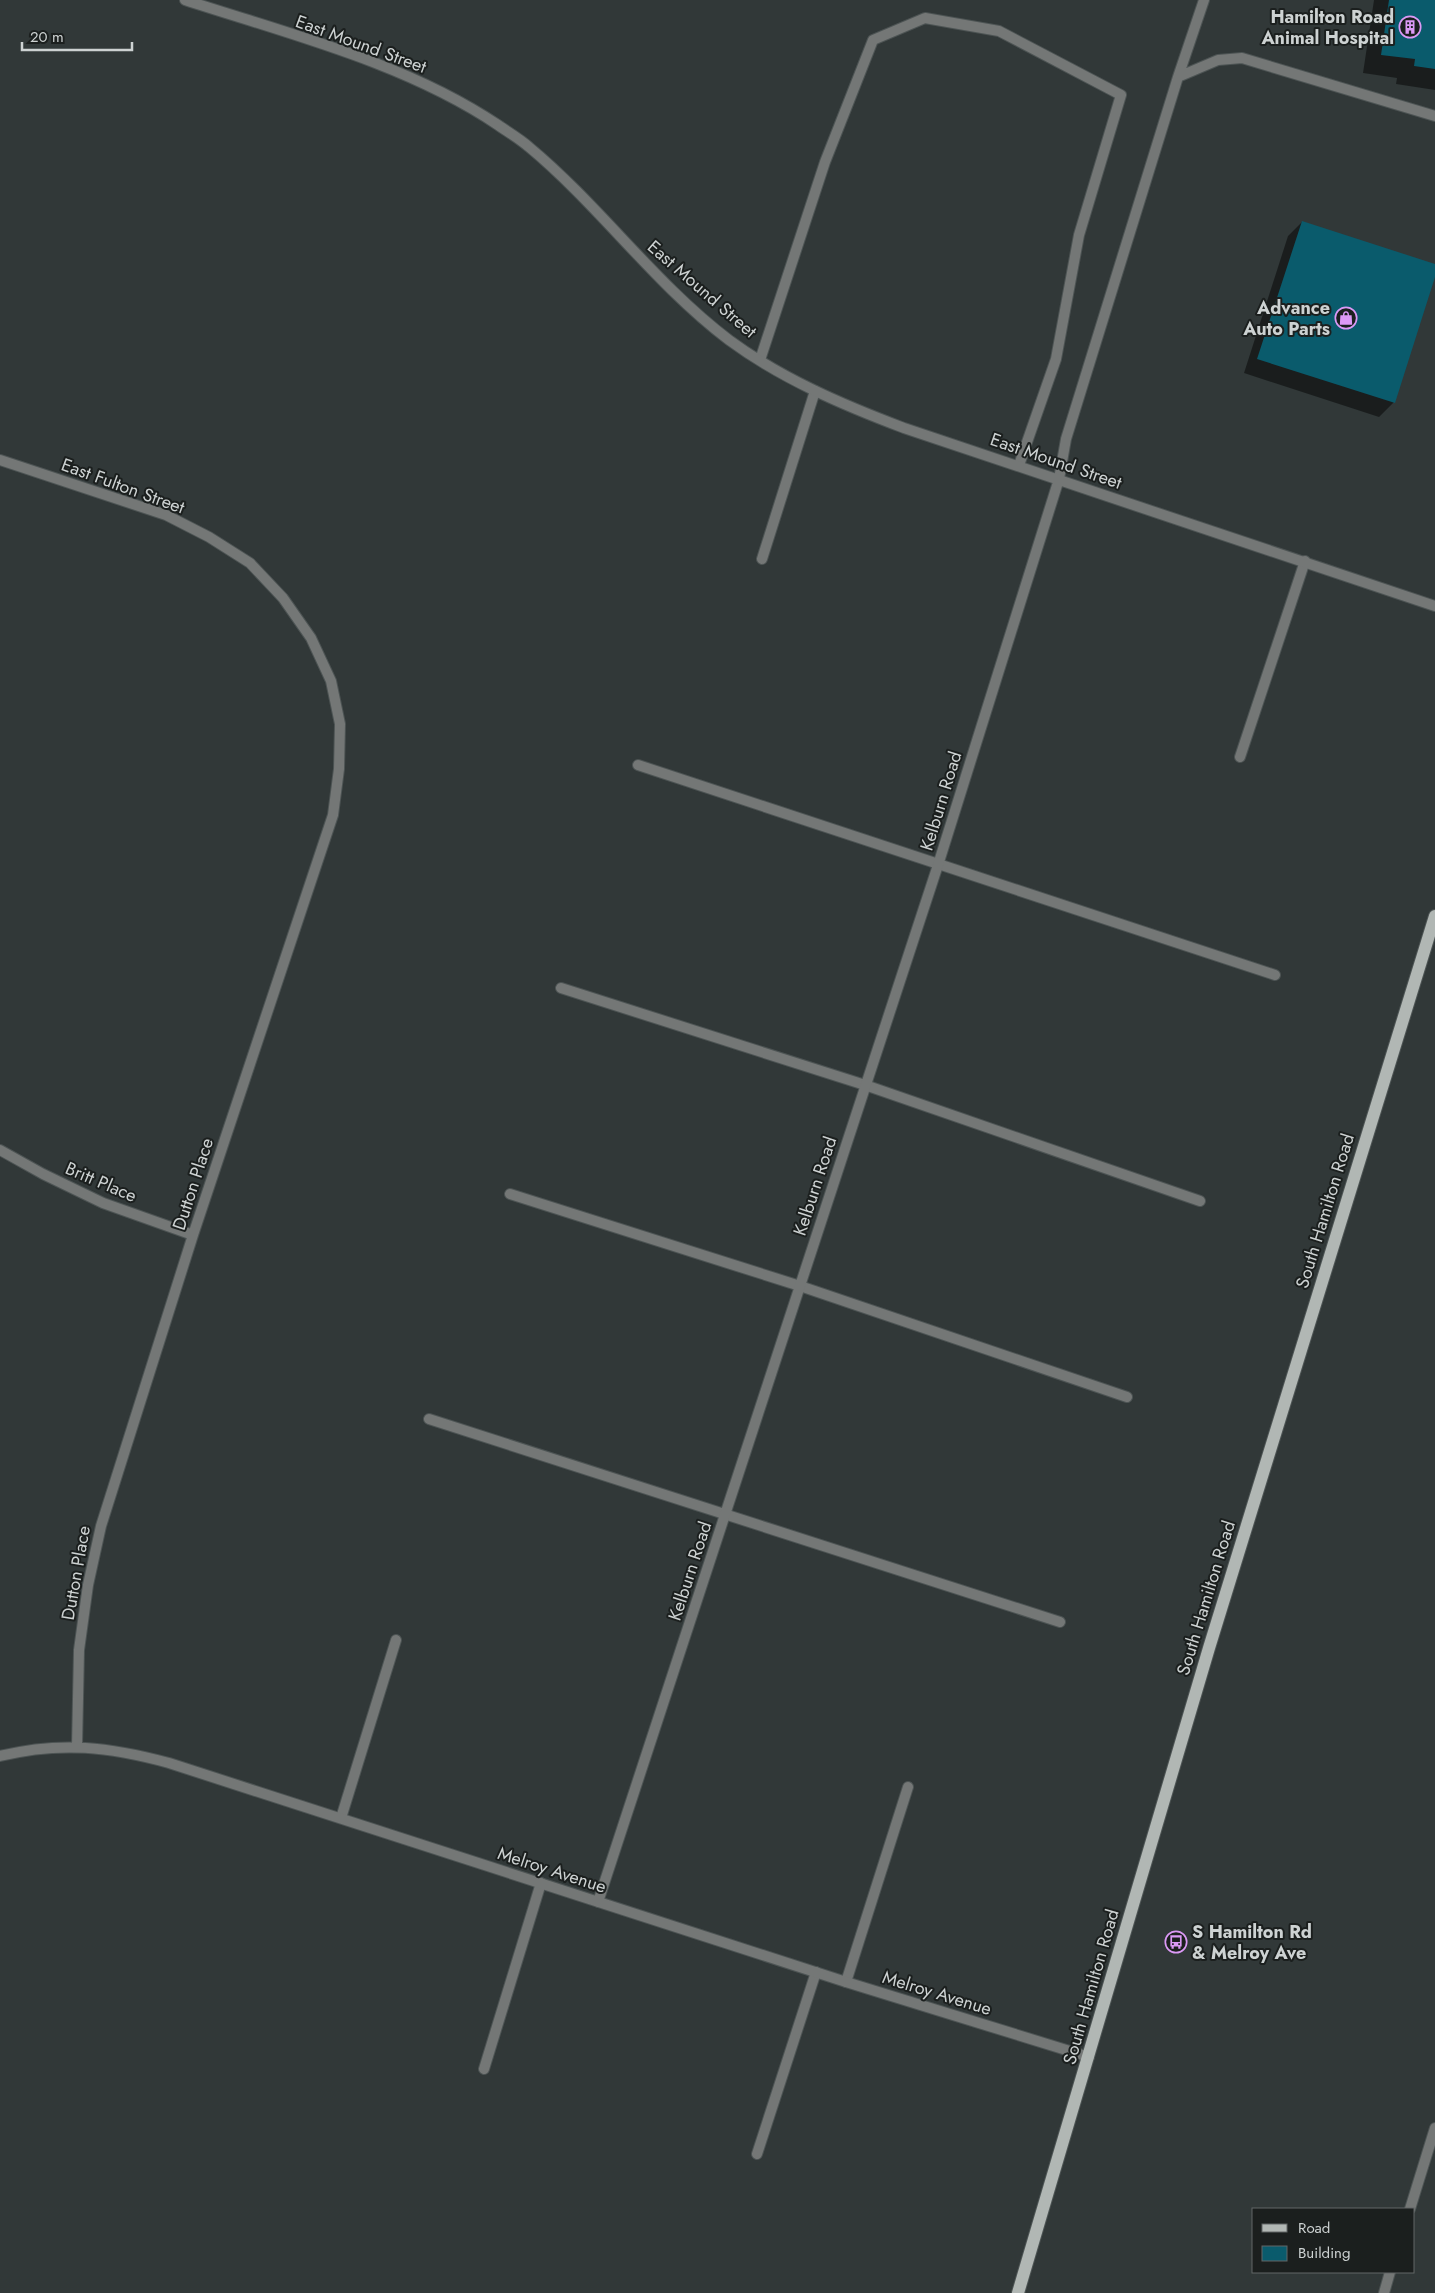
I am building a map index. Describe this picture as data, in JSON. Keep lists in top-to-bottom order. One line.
{"streets":{"main road":["South Hamilton Road"],"street":["East Mound Street","East Fulton Street","Kelburn Road","Britt Place","Dutton Place","Melroy Avenue"]},"crossings":[["East Mound Street","Kelburn Road"],["East Fulton Street","Dutton Place"],["Kelburn Road","Melroy Avenue"],["Britt Place","Dutton Place"],["Dutton Place","Melroy Avenue"],["South Hamilton Road","Melroy Avenue"]],"places":{"building":["Hamilton Road Animal Hospital"],"shop":["Advance Auto Parts"],"bus stop":["S Hamilton Rd & Melroy Ave"]},"legend":["Road","Building"],"scale_bar":"20 m"}
